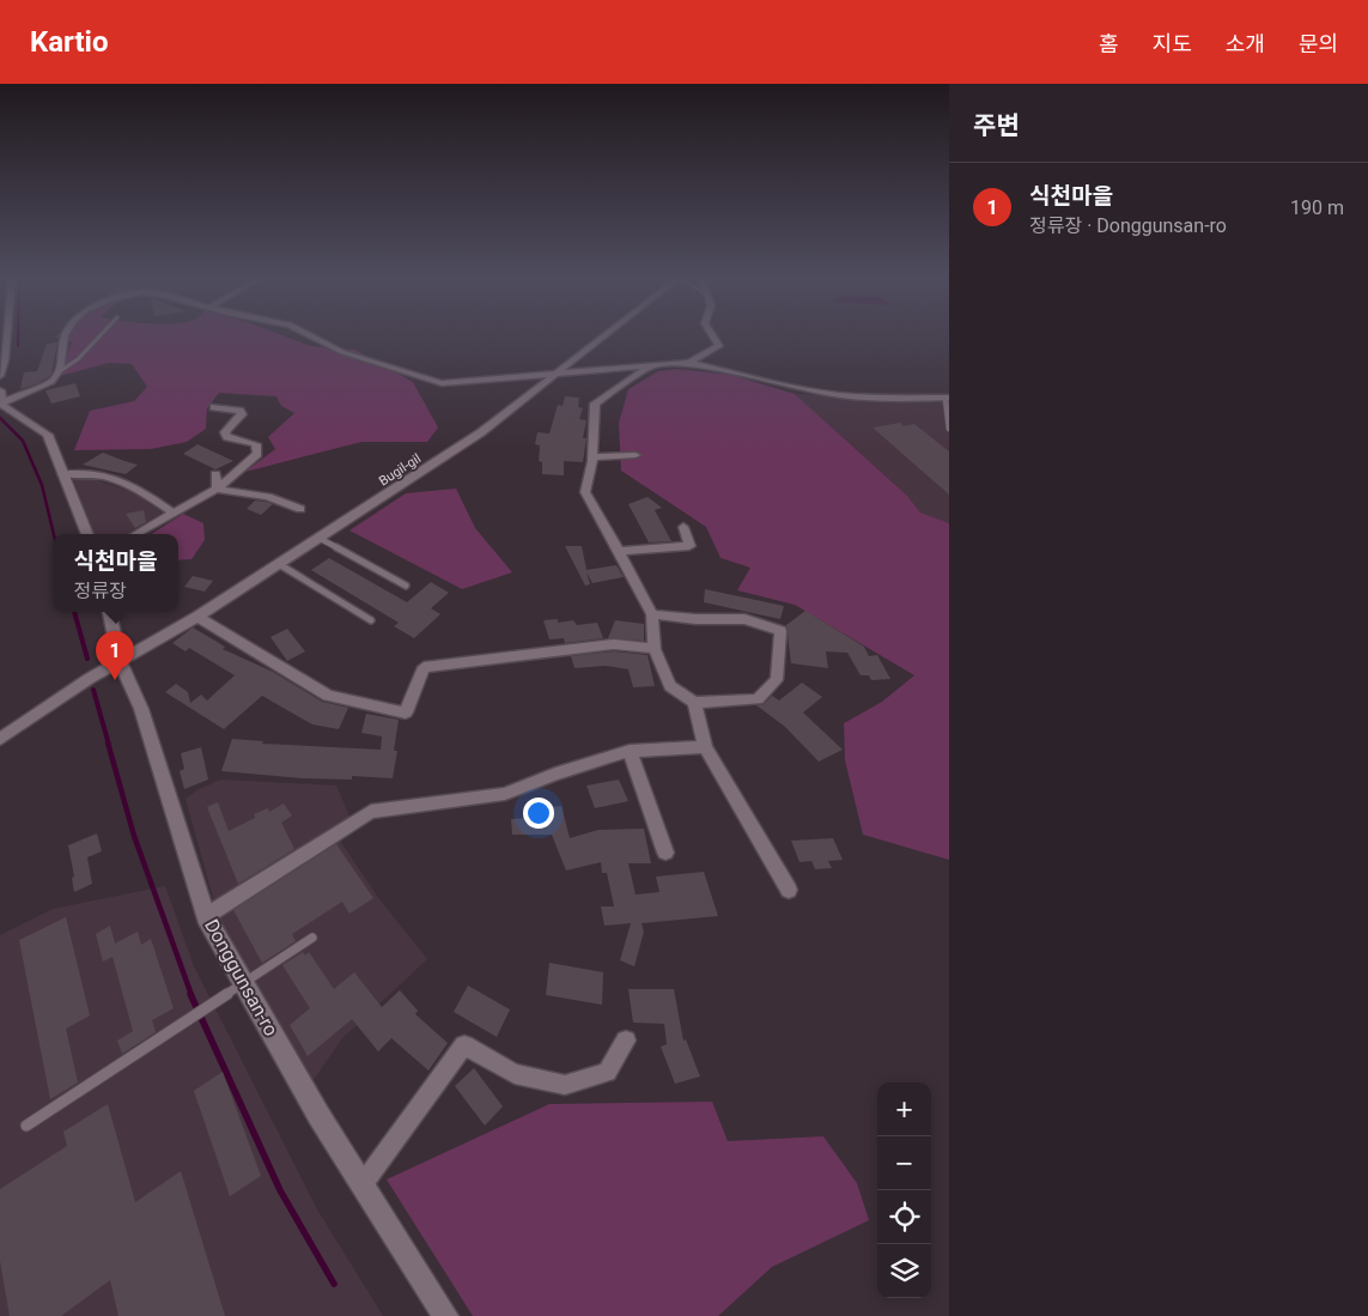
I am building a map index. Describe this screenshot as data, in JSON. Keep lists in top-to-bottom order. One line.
{"streets":{"street":["Bugil-gil","Donggunsan-ro"]},"crossings":[["Bugil-gil","Donggunsan-ro"]],"page":{"header":"Kartio","nav":["홈","지도","소개","문의"],"heading":"주변","list":[{"mark":"1","name":"식천마을","note":"정류장 · Donggunsan-ro","value":"190 m"}],"popup":["식천마을","정류장"],"pins":"1","map_buttons":["+","−"]}}
